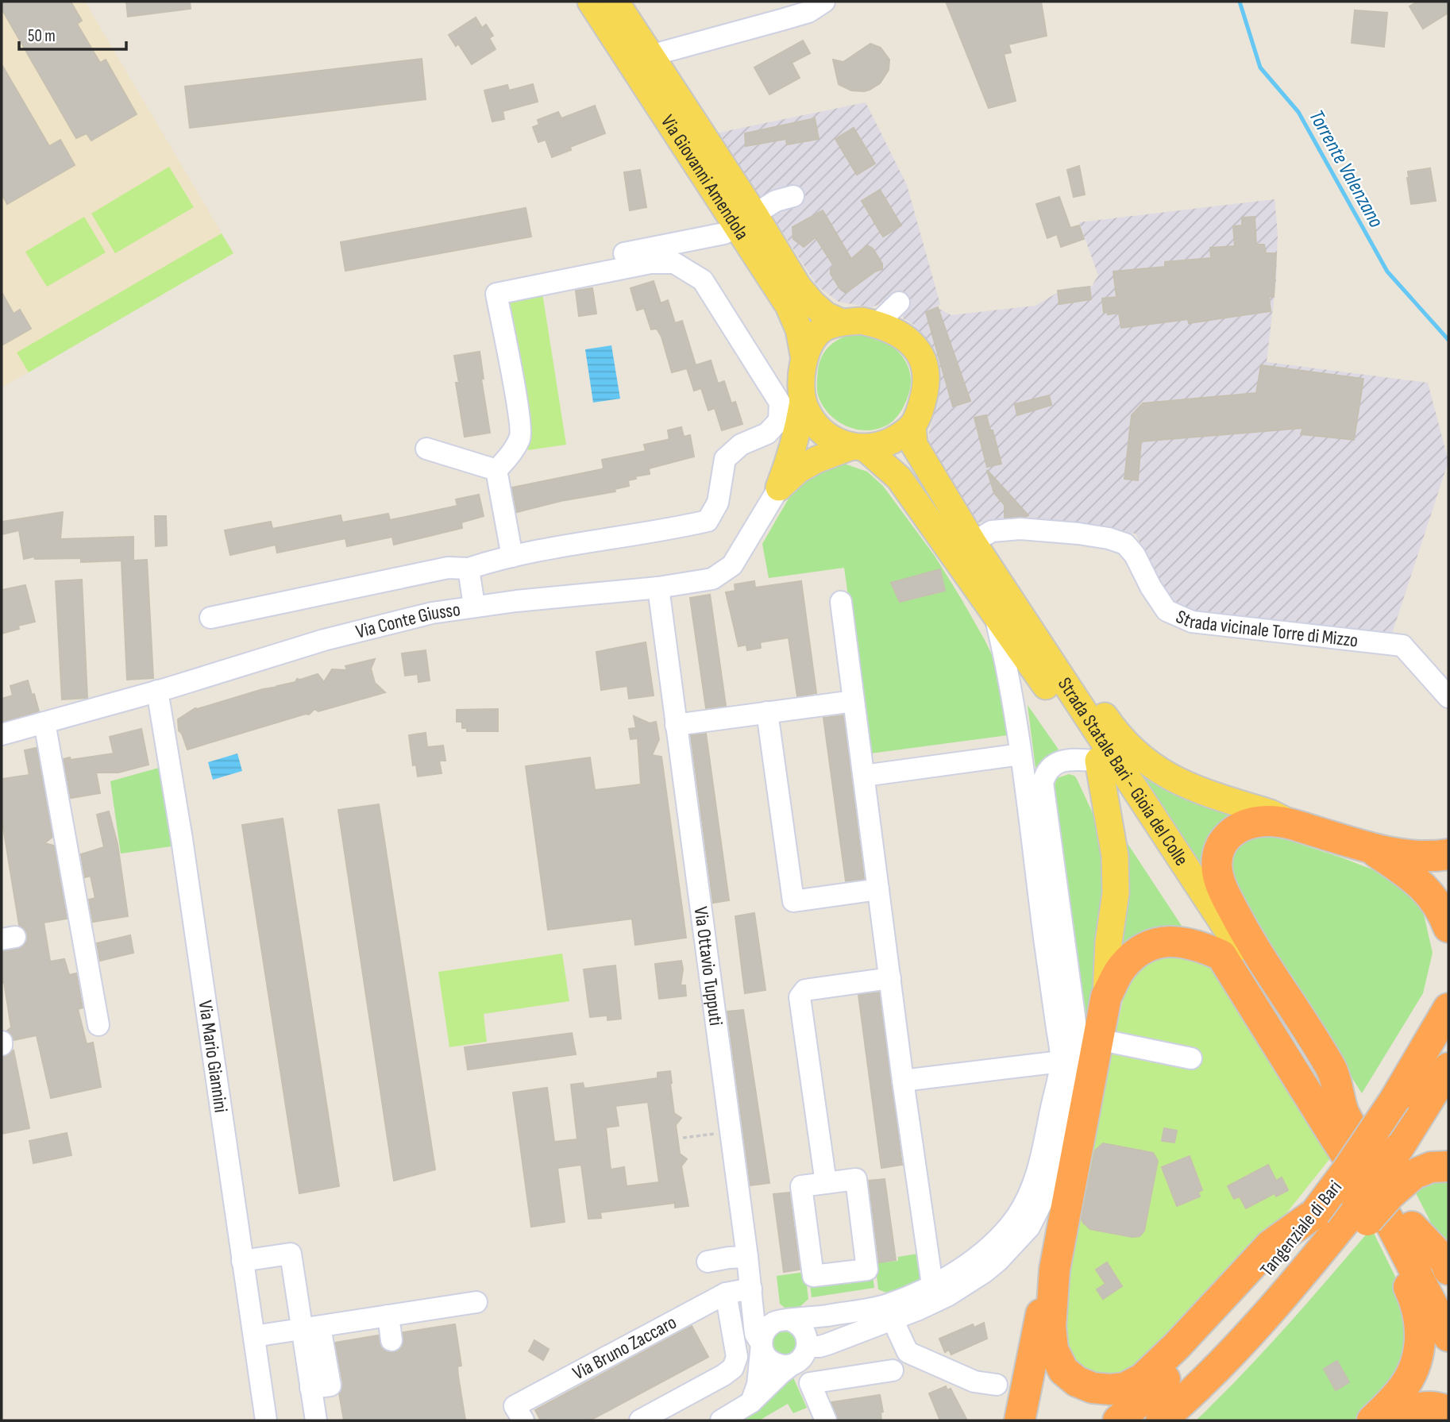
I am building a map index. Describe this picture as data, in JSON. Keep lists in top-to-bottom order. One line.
{"streets":{"highway":["Tangenziale di Bari"],"main road":["Via Giovanni Amendola","Strada Statale Bari - Gioia del Colle"],"street":["Via Conte Giusso","Strada vicinale Torre di Mizzo","Via Ottavio Tupputi","Via Mario Giannini","Via Bruno Zaccaro"]},"crossings":[["Via Giovanni Amendola","Strada Statale Bari - Gioia del Colle"],["Via Conte Giusso","Via Ottavio Tupputi"],["Via Conte Giusso","Via Mario Giannini"],["Strada vicinale Torre di Mizzo","Strada Statale Bari - Gioia del Colle"],["Via Ottavio Tupputi","Via Bruno Zaccaro"]],"water":["Torrente Valenzano"],"scale_bar":"50 m"}
